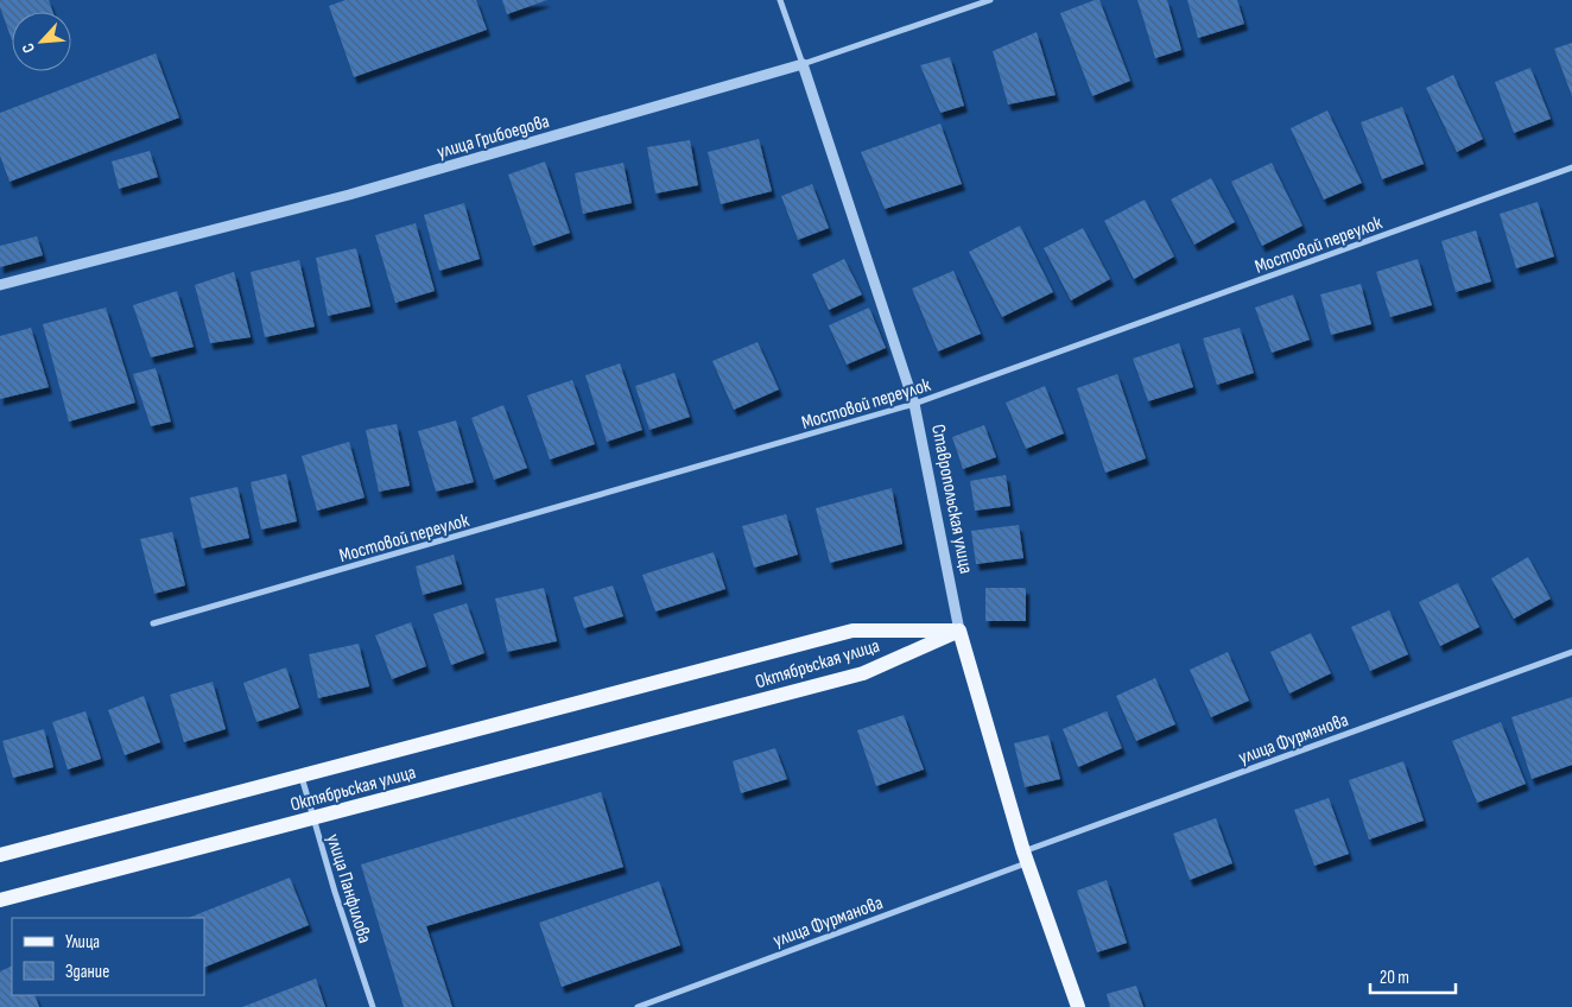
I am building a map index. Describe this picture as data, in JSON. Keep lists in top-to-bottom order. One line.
{"streets":{"main road":["Ставропольская улица","Октябрьская улица"],"street":["улица Грибоедова","Мостовой переулок","улица Фурманова","улица Панфилова"]},"crossings":[["улица Грибоедова","Ставропольская улица"],["Мостовой переулок","Ставропольская улица"],["Ставропольская улица","Октябрьская улица"],["Ставропольская улица","улица Фурманова"],["Октябрьская улица","улица Панфилова"]],"legend":["Улица","Здание"],"scale_bar":"20 m","north":"bottom left"}
